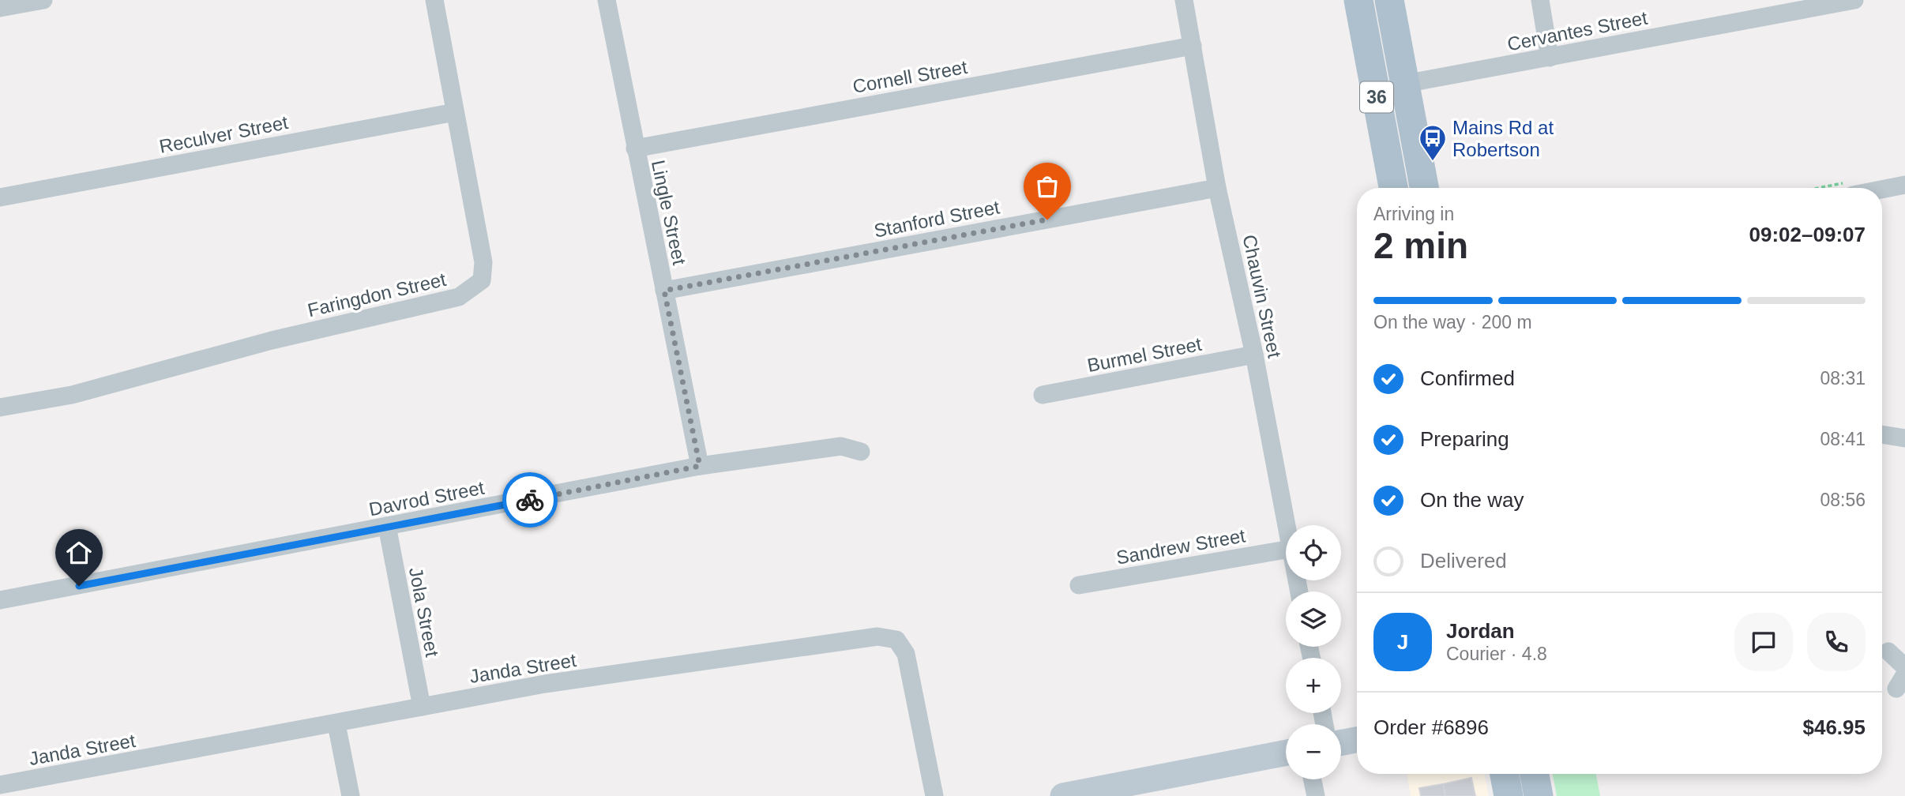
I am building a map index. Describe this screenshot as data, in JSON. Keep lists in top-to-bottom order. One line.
{"streets":{"main road":["36"],"street":["Cervantes Street","Cornell Street","Reculver Street","Lingle Street","Stanford Street","Faringdon Street","Chauvin Street","Burmel Street","Davrod Street","Sandrew Street","Jola Street","Janda Street"]},"crossings":[["Cervantes Street","36"],["Cornell Street","Lingle Street"],["Cornell Street","Chauvin Street"],["Reculver Street","Faringdon Street"],["Lingle Street","Stanford Street"],["Lingle Street","Davrod Street"],["Stanford Street","Chauvin Street"],["Chauvin Street","Burmel Street"],["Davrod Street","Jola Street"],["Jola Street","Janda Street"]],"places":{"bus stop":["Mains Rd at Robertson"]},"page":{"heading":["2 min","Arriving in","09:02–09:07"],"panel":["Jordan","Courier · 4.8","Order #6896","$46.95"],"bar":"On the way · 200 m","list":[["Confirmed","08:31"],["Preparing","08:41"],["On the way","08:56"],"Delivered"],"map_buttons":["+","−"],"round":"J"}}
